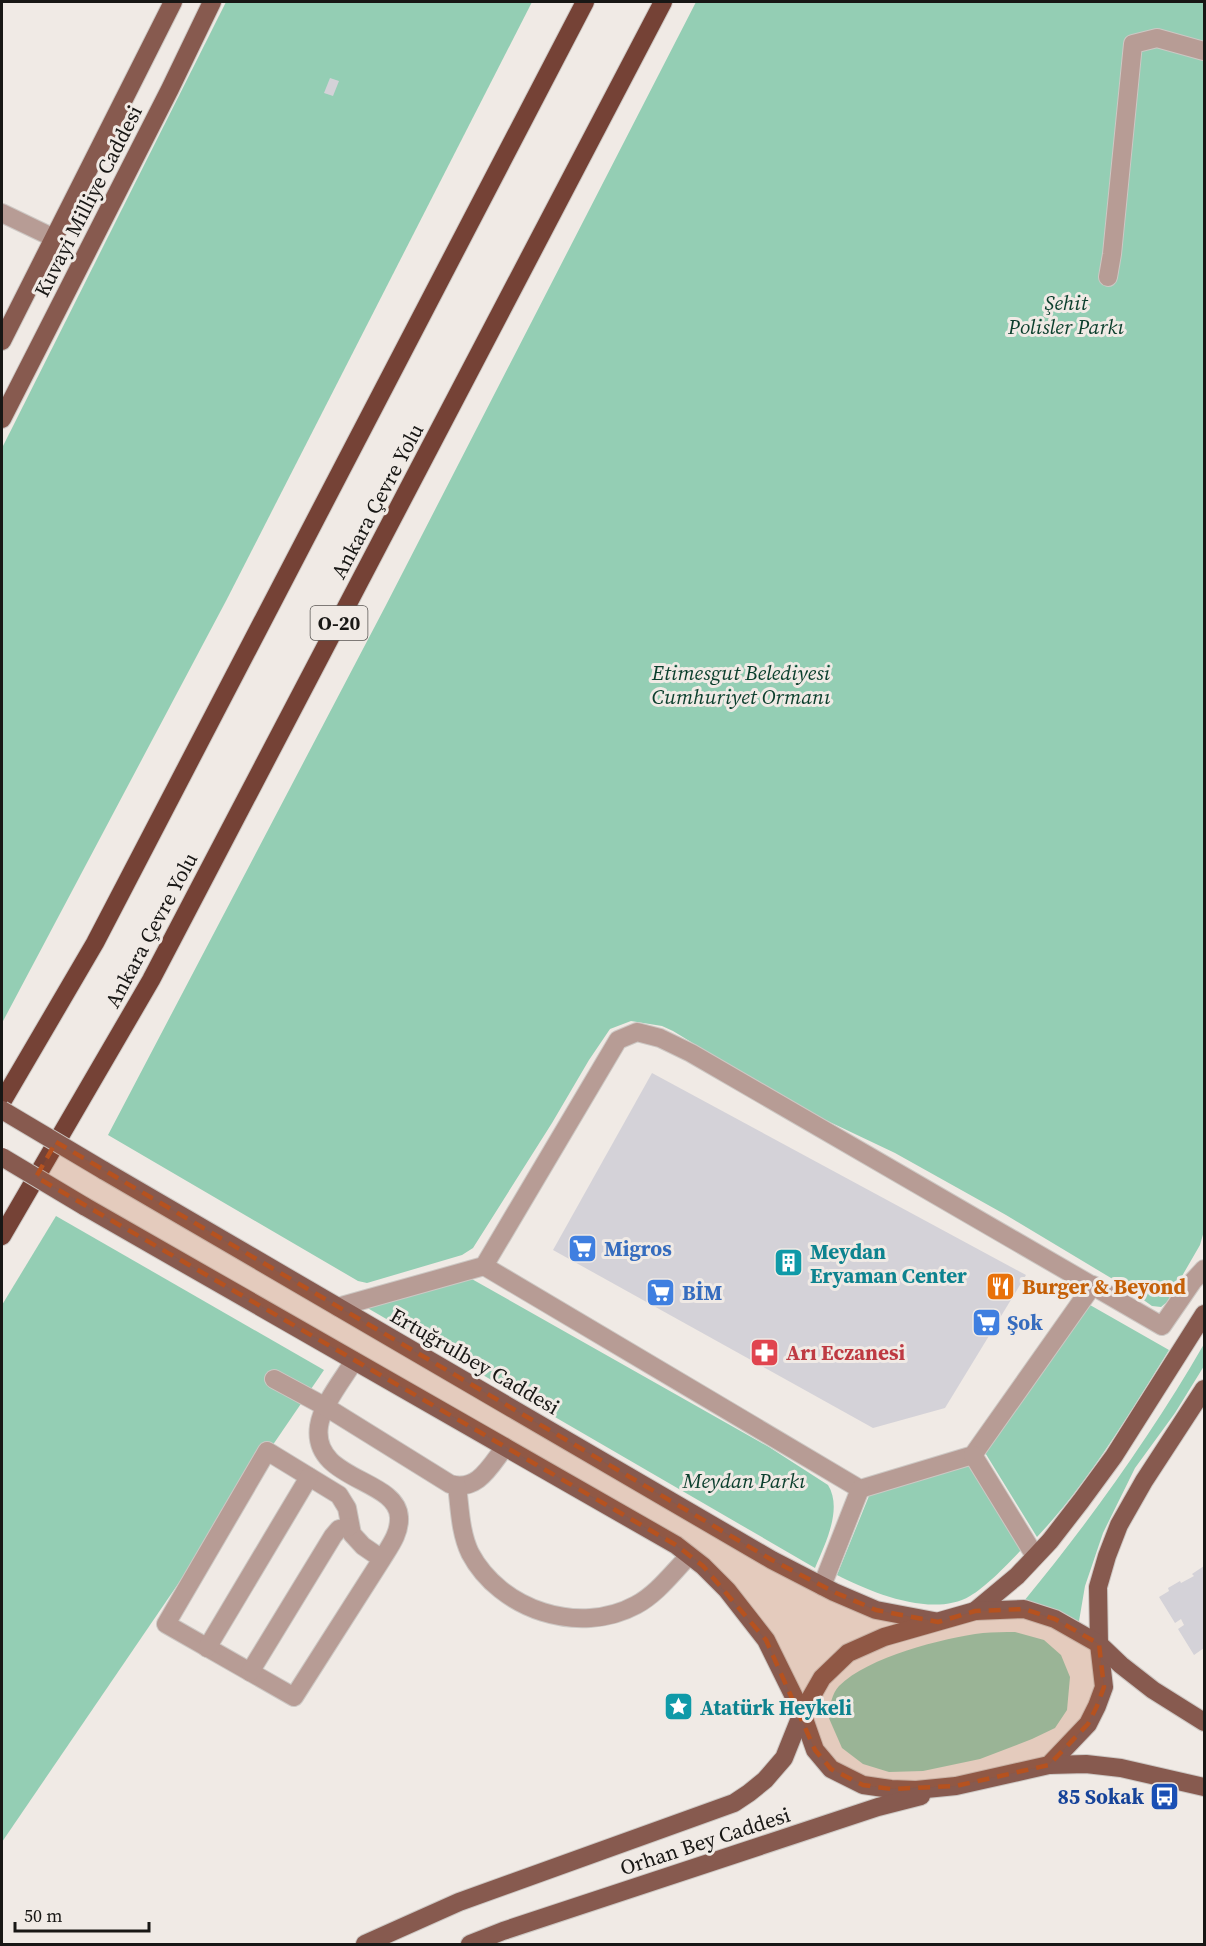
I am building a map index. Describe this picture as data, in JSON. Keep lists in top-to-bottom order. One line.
{"streets":{"highway":["Ankara Çevre Yolu","O-20"],"main road":["Kuvayi Milliye Caddesi","Ertuğrulbey Caddesi","Orhan Bey Caddesi"]},"crossings":[["Ertuğrulbey Caddesi","Orhan Bey Caddesi"]],"parks":["Şehit Polisler Parkı","Etimesgut Belediyesi Cumhuriyet Ormanı","Meydan Parkı"],"places":{"supermarket":["Migros","BİM","Şok"],"building":["Meydan Eryaman Center"],"restaurant":["Burger & Beyond"],"pharmacy":["Arı Eczanesi"],"place":["Atatürk Heykeli"],"bus stop":["85 Sokak"]},"scale_bar":"50 m"}
